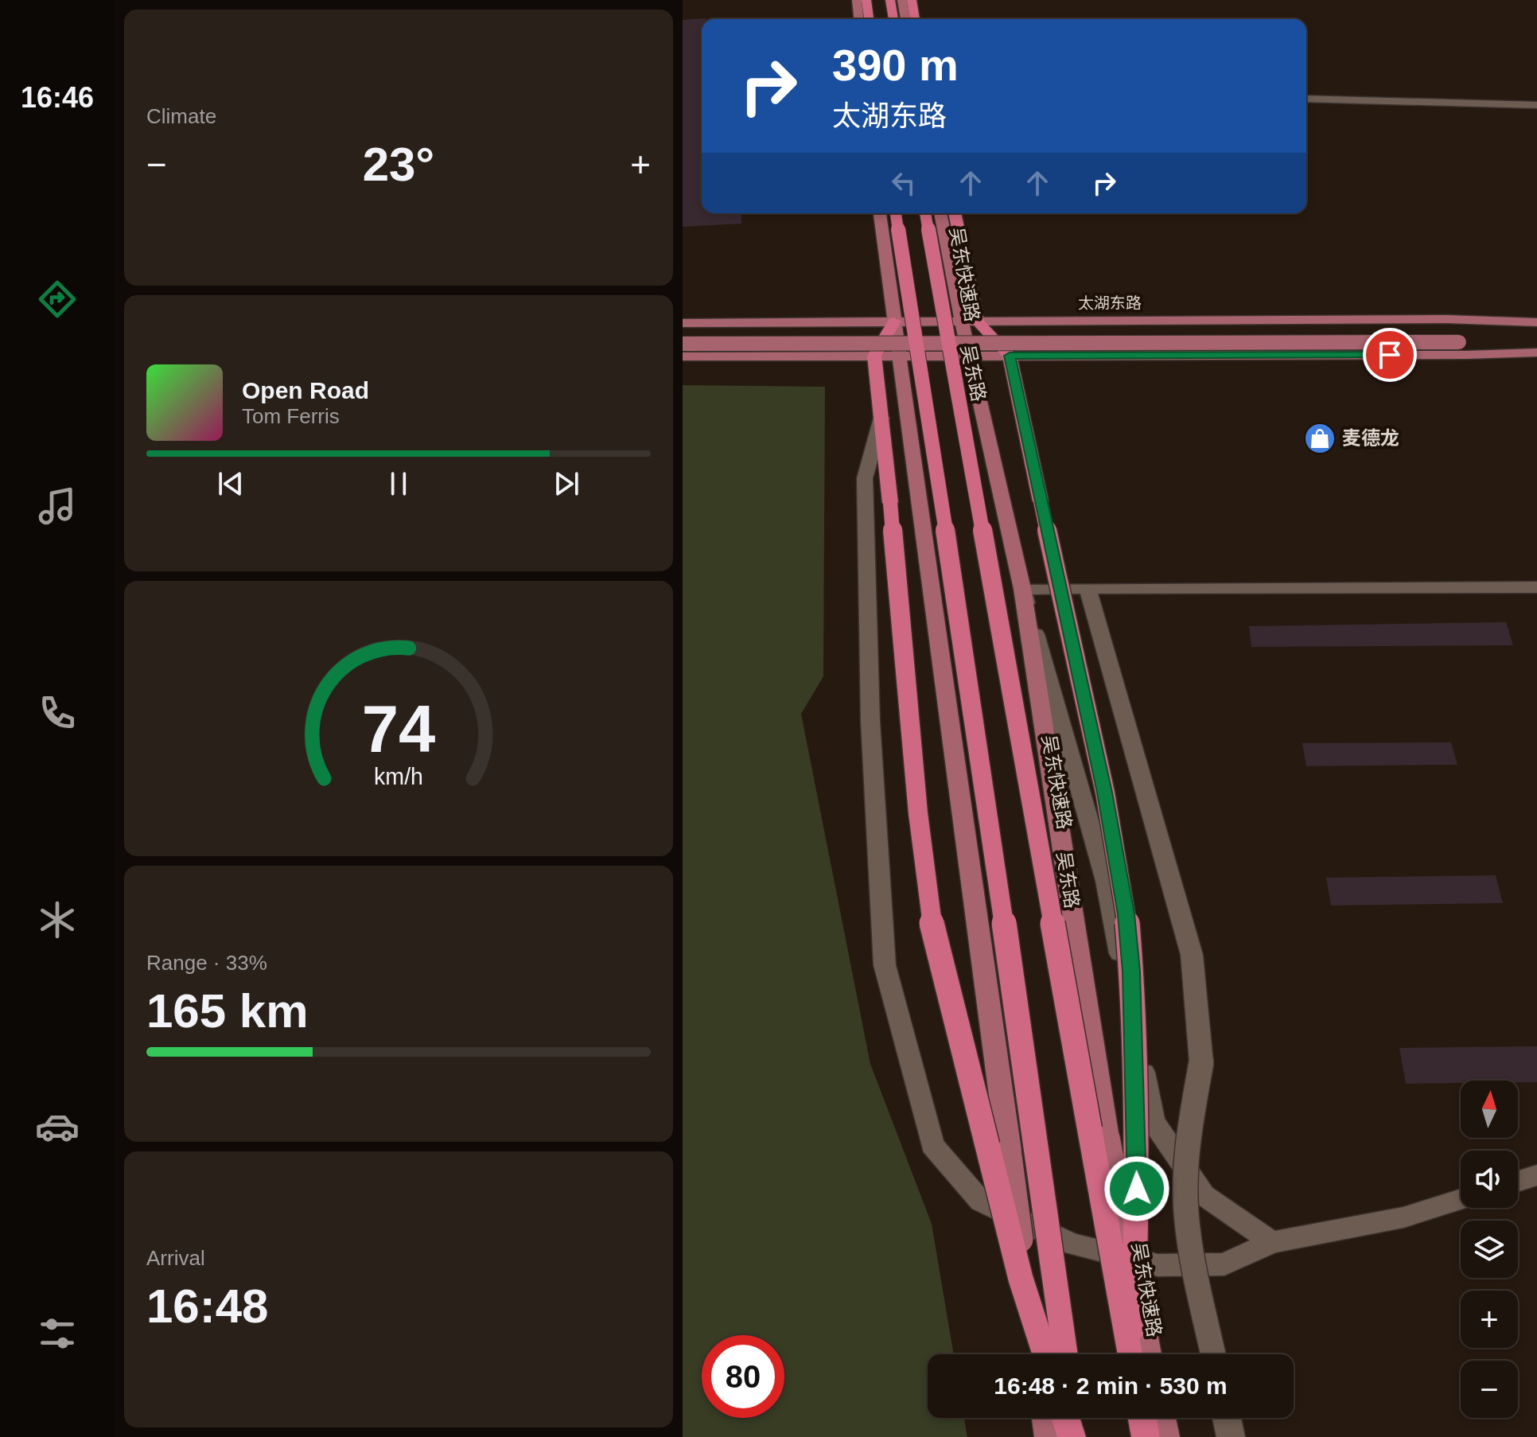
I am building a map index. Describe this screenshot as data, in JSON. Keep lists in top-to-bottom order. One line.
{"streets":{"highway":["吴东快速路"],"main road":["太湖东路","吴东路"]},"crossings":[["太湖东路","吴东路"]],"places":{"shop":["麦德龙"]},"north":"top","page":{"tabs":"16:46","tile":["Climate",["Range · 33%","165 km"],["Arrival","16:48"]],"turn":["390 m","太湖东路"],"heat":["−","23°","+"],"song":["Open Road","Tom Ferris"],"map_buttons":["+","−"],"limit":"80","trip":"16:48 · 2 min · 530 m","gauge":["74","km/h"]}}
